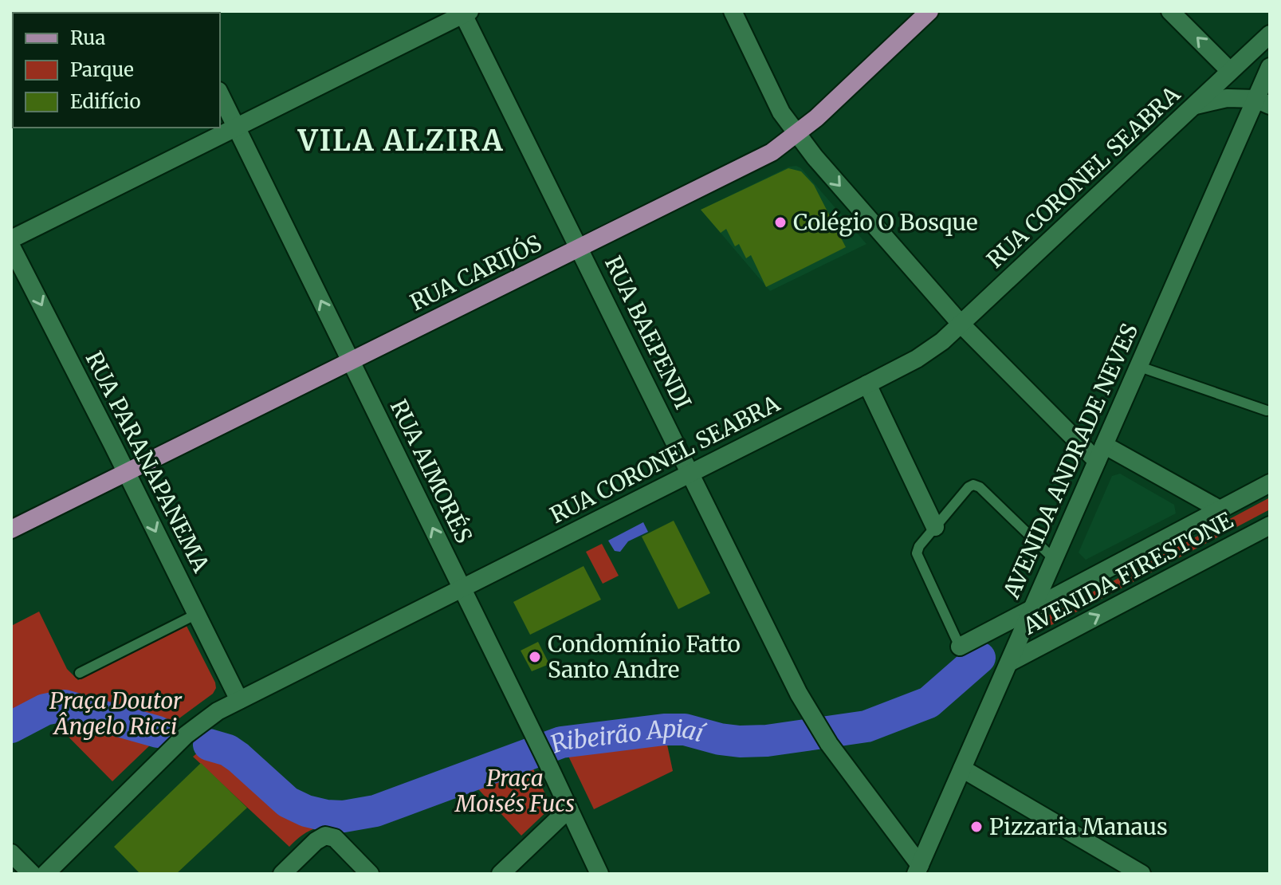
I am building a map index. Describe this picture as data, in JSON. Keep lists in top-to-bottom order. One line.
{"streets":{"main road":["RUA CARIJÓS"],"street":["RUA CORONEL SEABRA","RUA BAEPENDI","AVENIDA ANDRADE NEVES","RUA PARANAPANEMA","RUA AIMORÉS","AVENIDA FIRESTONE"]},"crossings":[["RUA CORONEL SEABRA","RUA BAEPENDI"],["RUA CORONEL SEABRA","RUA PARANAPANEMA"],["RUA CORONEL SEABRA","RUA AIMORÉS"],["RUA CARIJÓS","RUA BAEPENDI"],["RUA CARIJÓS","RUA PARANAPANEMA"],["RUA CARIJÓS","RUA AIMORÉS"],["RUA BAEPENDI","AVENIDA ANDRADE NEVES"],["AVENIDA ANDRADE NEVES","AVENIDA FIRESTONE"]],"one_way":["RUA PARANAPANEMA","RUA AIMORÉS"],"districts":["VILA ALZIRA"],"water":["Ribeirão Apiaí"],"parks":["Praça Doutor Ângelo Ricci","Praça Moisés Fucs"],"places":["Colégio O Bosque","Condomínio Fatto Santo Andre","Pizzaria Manaus"],"legend":["Rua","Parque","Edifício"]}
